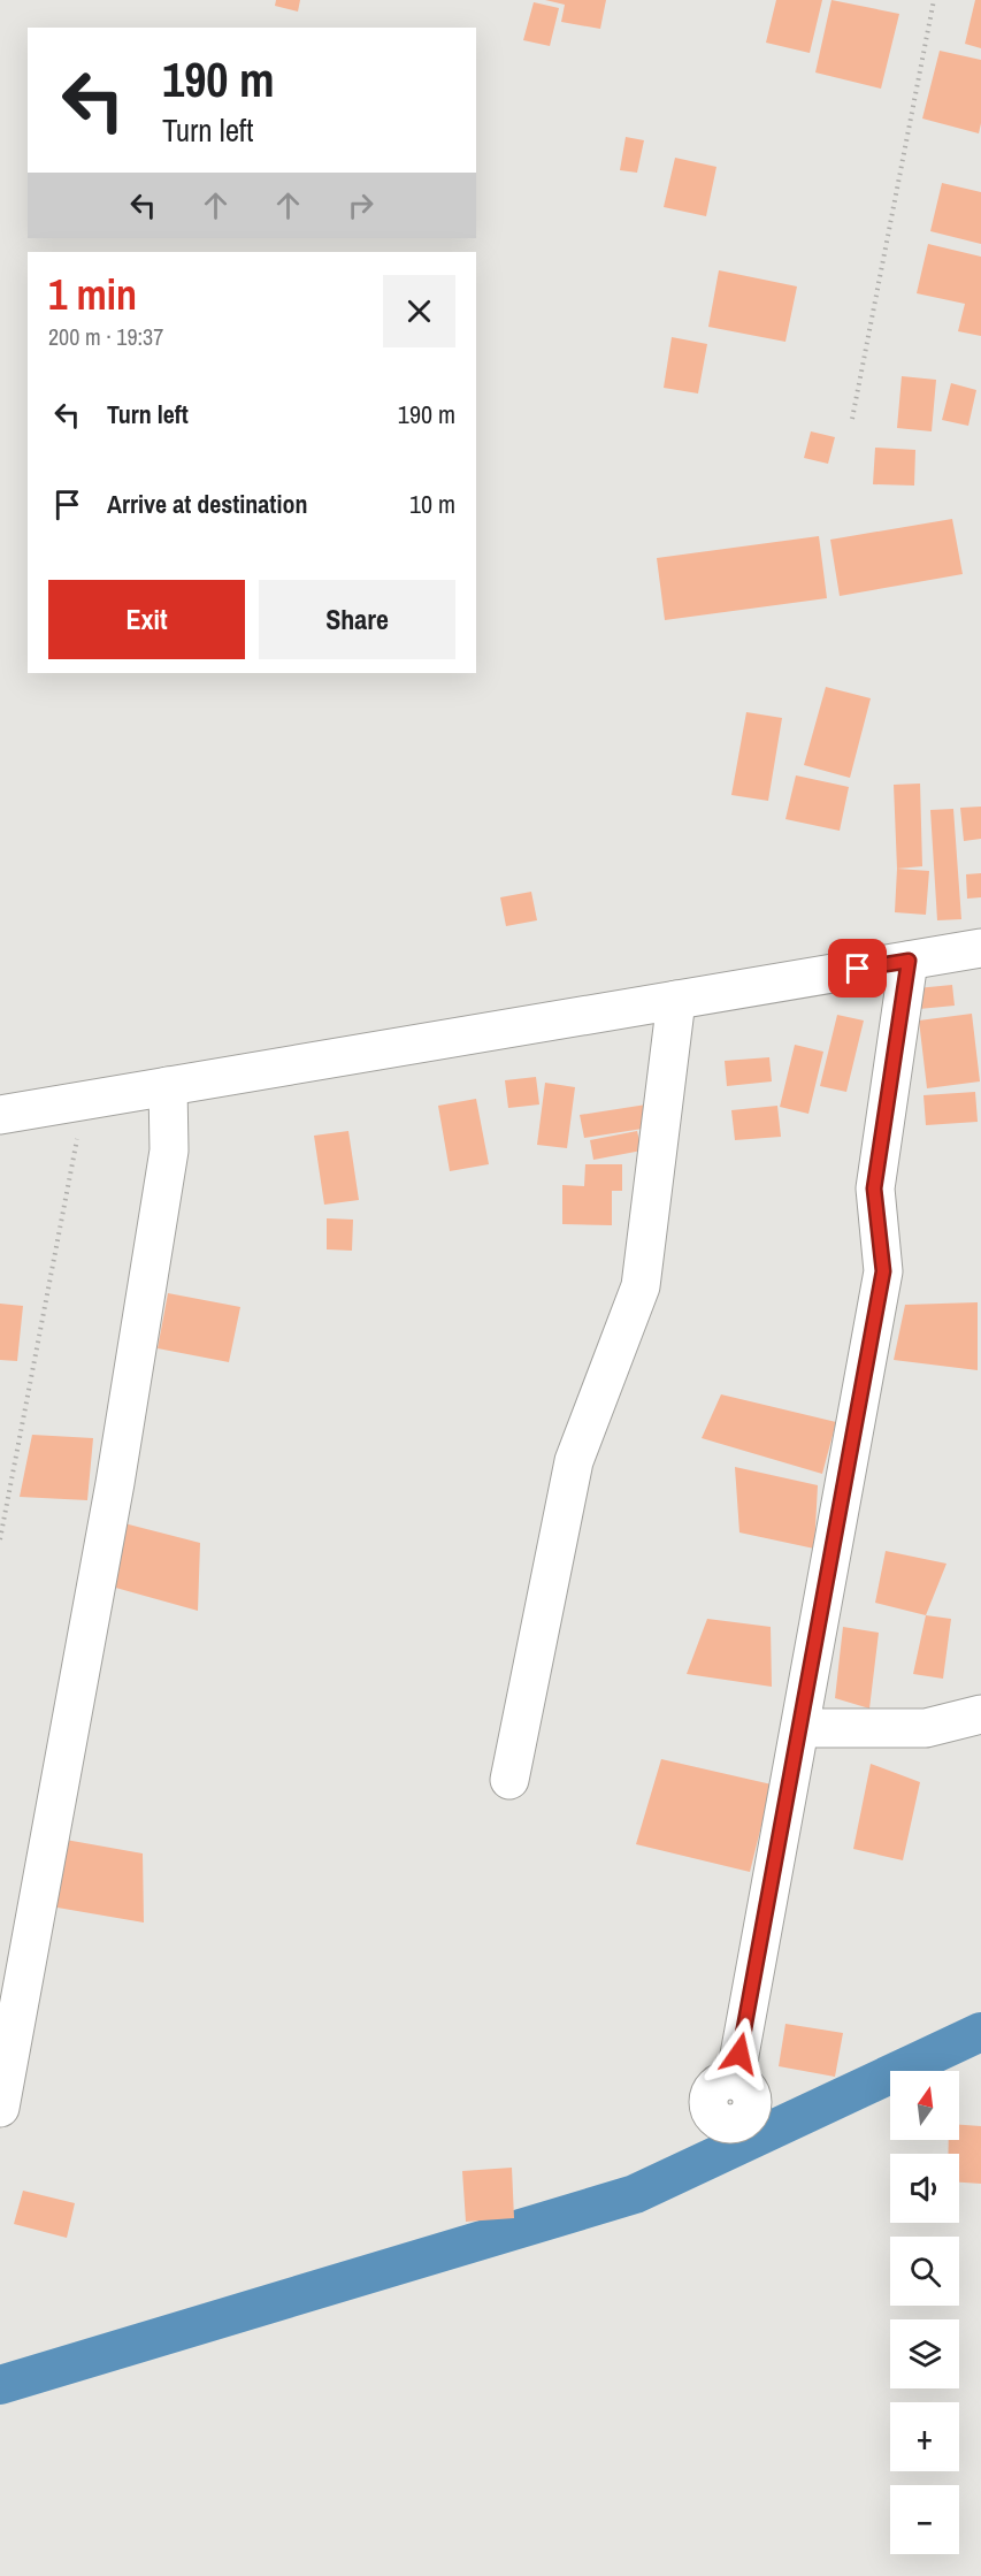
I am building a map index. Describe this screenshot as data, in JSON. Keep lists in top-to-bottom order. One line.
{"north":"top","page":{"turn":["190 m","Turn left"],"heading":["1 min","200 m · 19:37"],"list":[{"name":"Turn left","value":"190 m"},{"name":"Arrive at destination","value":"10 m"}],"buttons":["Exit","Share"],"map_buttons":["+","−"]}}
